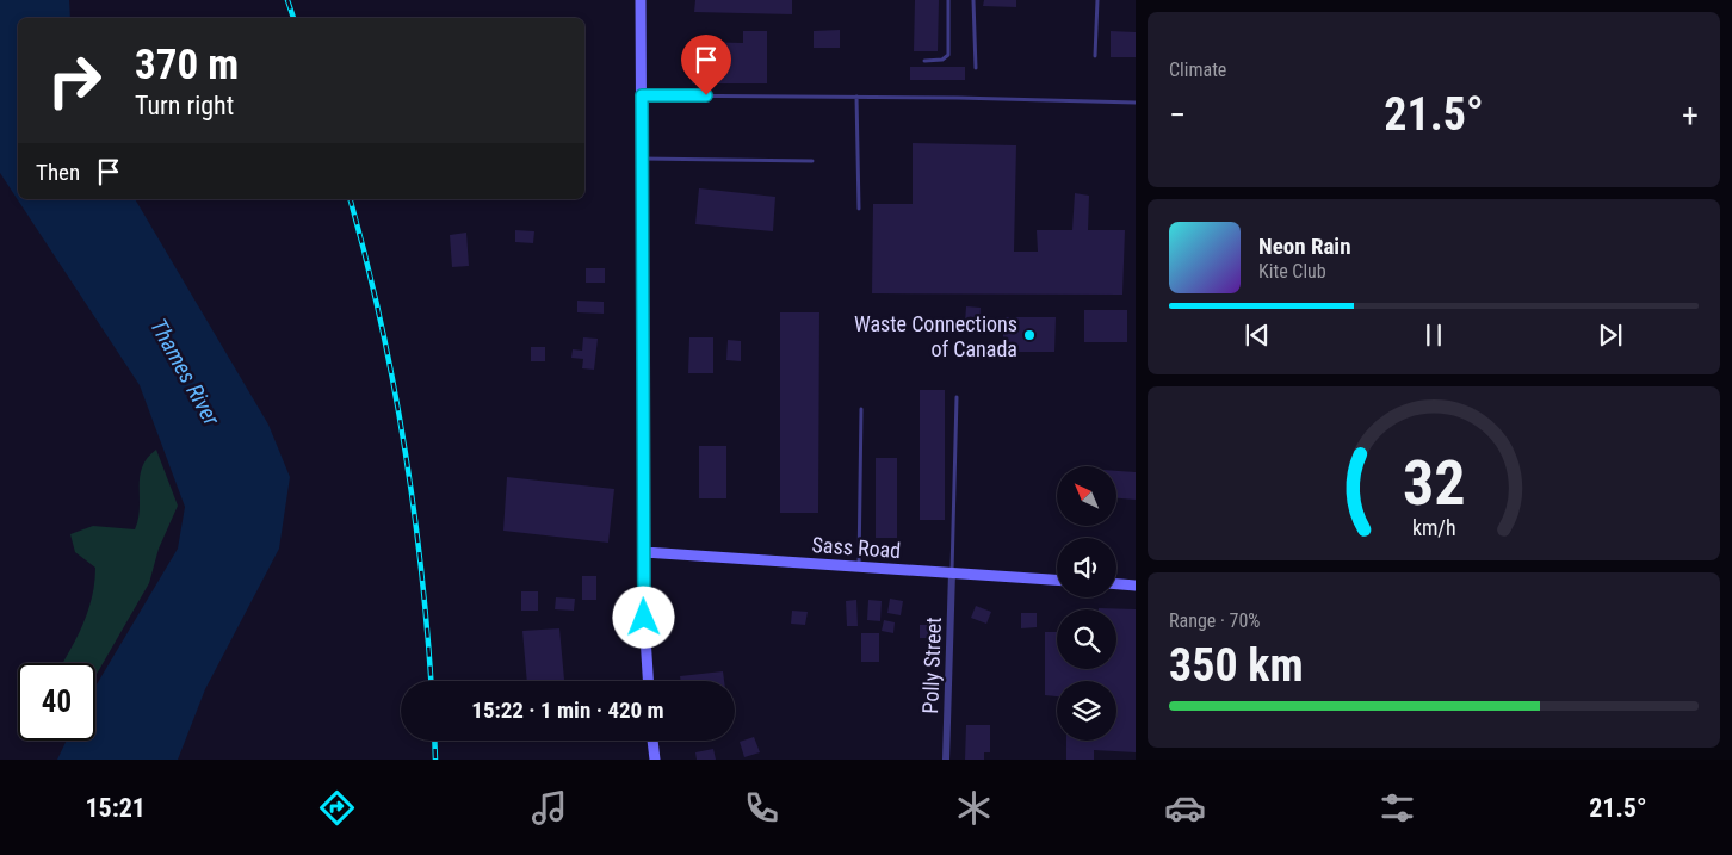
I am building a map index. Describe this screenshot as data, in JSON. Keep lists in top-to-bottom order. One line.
{"streets":{"street":["Sass Road","Polly Street"]},"crossings":[["Sass Road","Polly Street"]],"water":["Thames River"],"places":["Waste Connections of Canada"],"north":"top left","page":{"tile":["Climate",["Range · 70%","350 km"]],"turn":["370 m","Turn right"],"heat":["−","21.5°","+"],"then":"Then","song":["Neon Rain","Kite Club"],"limit":"40","trip":"15:22 · 1 min · 420 m","tabs":["15:21","21.5°"],"gauge":["32","km/h"]}}
